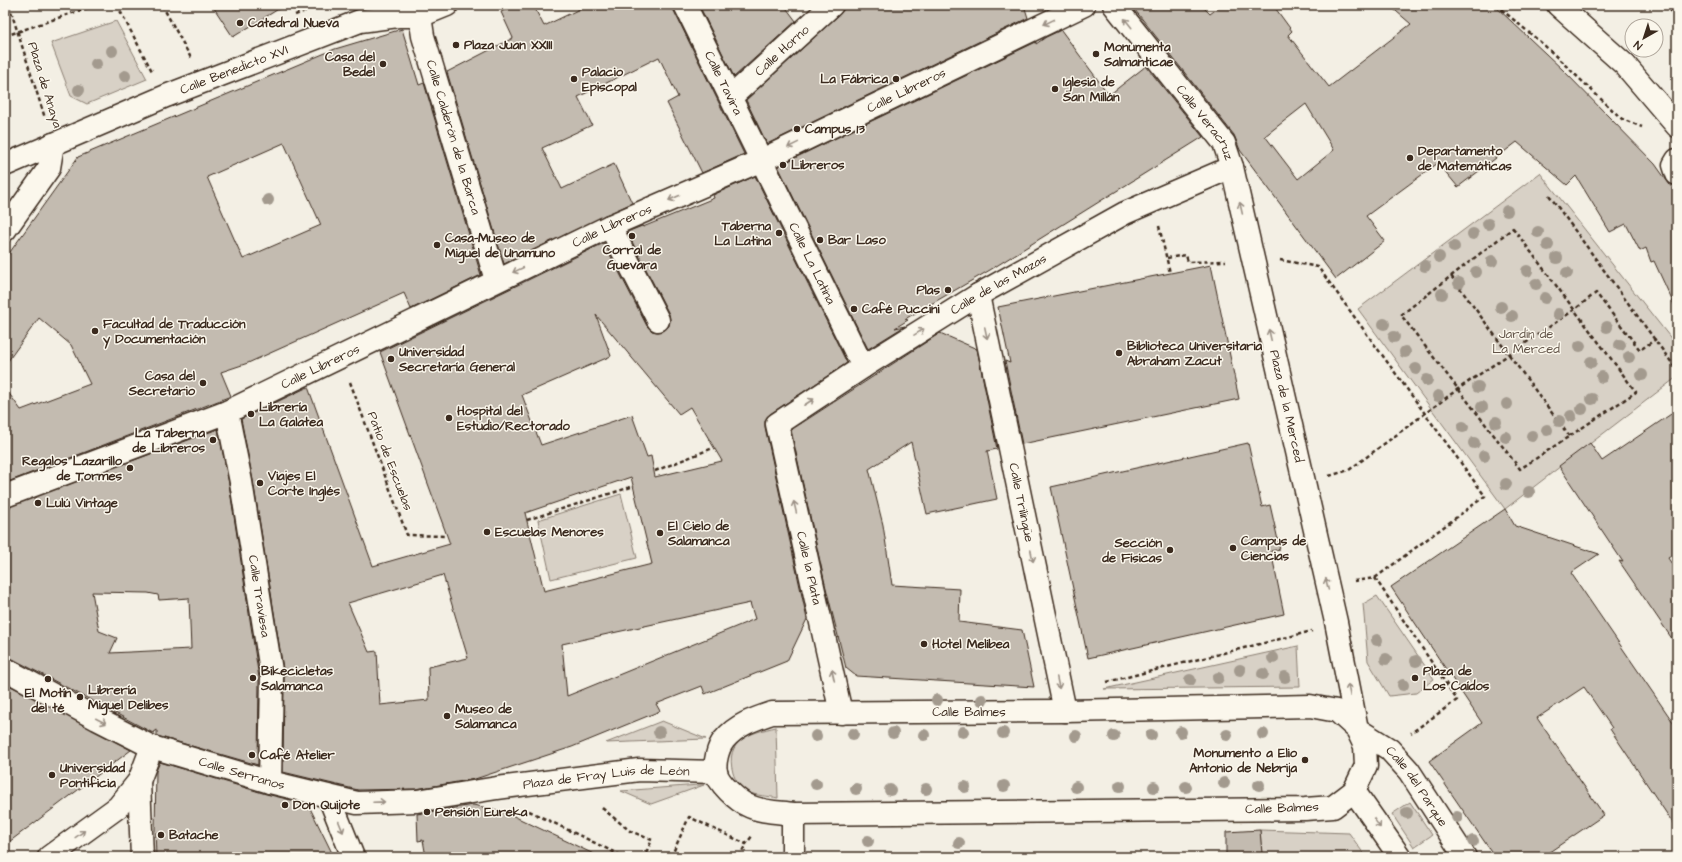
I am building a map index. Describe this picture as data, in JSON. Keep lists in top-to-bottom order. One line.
{"streets":{"street":["Calle Horno","Calle Benedicto XVI","Calle Tavira","Calle Libreros","Calle Veracruz","Calle Calderón de la Barca","Calle La Latina","Calle de las Mazas","Plaza de la Merced","Calle Trilingüe","Calle la Plata","Calle Traviesa","Calle Balmes","Calle Serranos","Plaza de Fray Luis de León","Calle del Parque"],"path":["Plaza de Anaya","Patio de Escuelas"]},"crossings":[["Calle Horno","Calle Tavira"],["Calle Benedicto XVI","Plaza de Anaya"],["Calle Benedicto XVI","Calle Calderón de la Barca"],["Calle Tavira","Calle Libreros"],["Calle Tavira","Calle La Latina"],["Calle Libreros","Calle Calderón de la Barca"],["Calle Libreros","Calle La Latina"],["Calle Libreros","Patio de Escuelas"],["Calle Libreros","Calle Traviesa"],["Calle Veracruz","Calle de las Mazas"],["Calle Veracruz","Plaza de la Merced"],["Calle La Latina","Calle de las Mazas"],["Calle de las Mazas","Plaza de la Merced"],["Calle de las Mazas","Calle Trilingüe"],["Calle de las Mazas","Calle la Plata"],["Calle Trilingüe","Calle Balmes"],["Calle la Plata","Calle Balmes"],["Calle Traviesa","Calle Serranos"],["Calle Balmes","Calle del Parque"],["Calle Serranos","Plaza de Fray Luis de León"]],"one_way":["Calle Libreros","Calle Veracruz","Calle de las Mazas","Plaza de la Merced","Calle Trilingüe","Calle la Plata","Calle Serranos"],"parks":["Jardín de La Merced"],"places":["Catedral Nueva","Plaza Juan XXIII","Monumenta Salmanticae","Casa del Bedel","Palacio Episcopal","La Fábrica","Iglesia de San Millán","Campus 13","Departamento de Matemáticas","Libreros","Taberna La Latina","Corral de Guevara","Bar Laso","Casa-Museo de Miguel de Unamuno","Plas","Café Puccini","Facultad de Traducción y Documentación","Biblioteca Universitaria Abraham Zacut","Universidad Secretaría General","Casa del Secretario","Librería La Galatea","Hospital del Estudio/Rectorado","La Taberna de Libreros","Regalos Lazarillo de Tormes","Viajes El Corte Inglés","Lulú Vintage","Escuelas Menores","El Cielo de Salamanca","Campus de Ciencias","Sección de Físicas","Hotel Melibea","Bikecicletas Salamanca","Plaza de Los Caídos","El Motín del té","Librería Miguel Delibes","Museo de Salamanca","Café Atelier","Monumento a Elio Antonio de Nebrija","Universidad Pontificia","Don Quijote","Pensión Eureka","Batache"],"north":"bottom left"}
